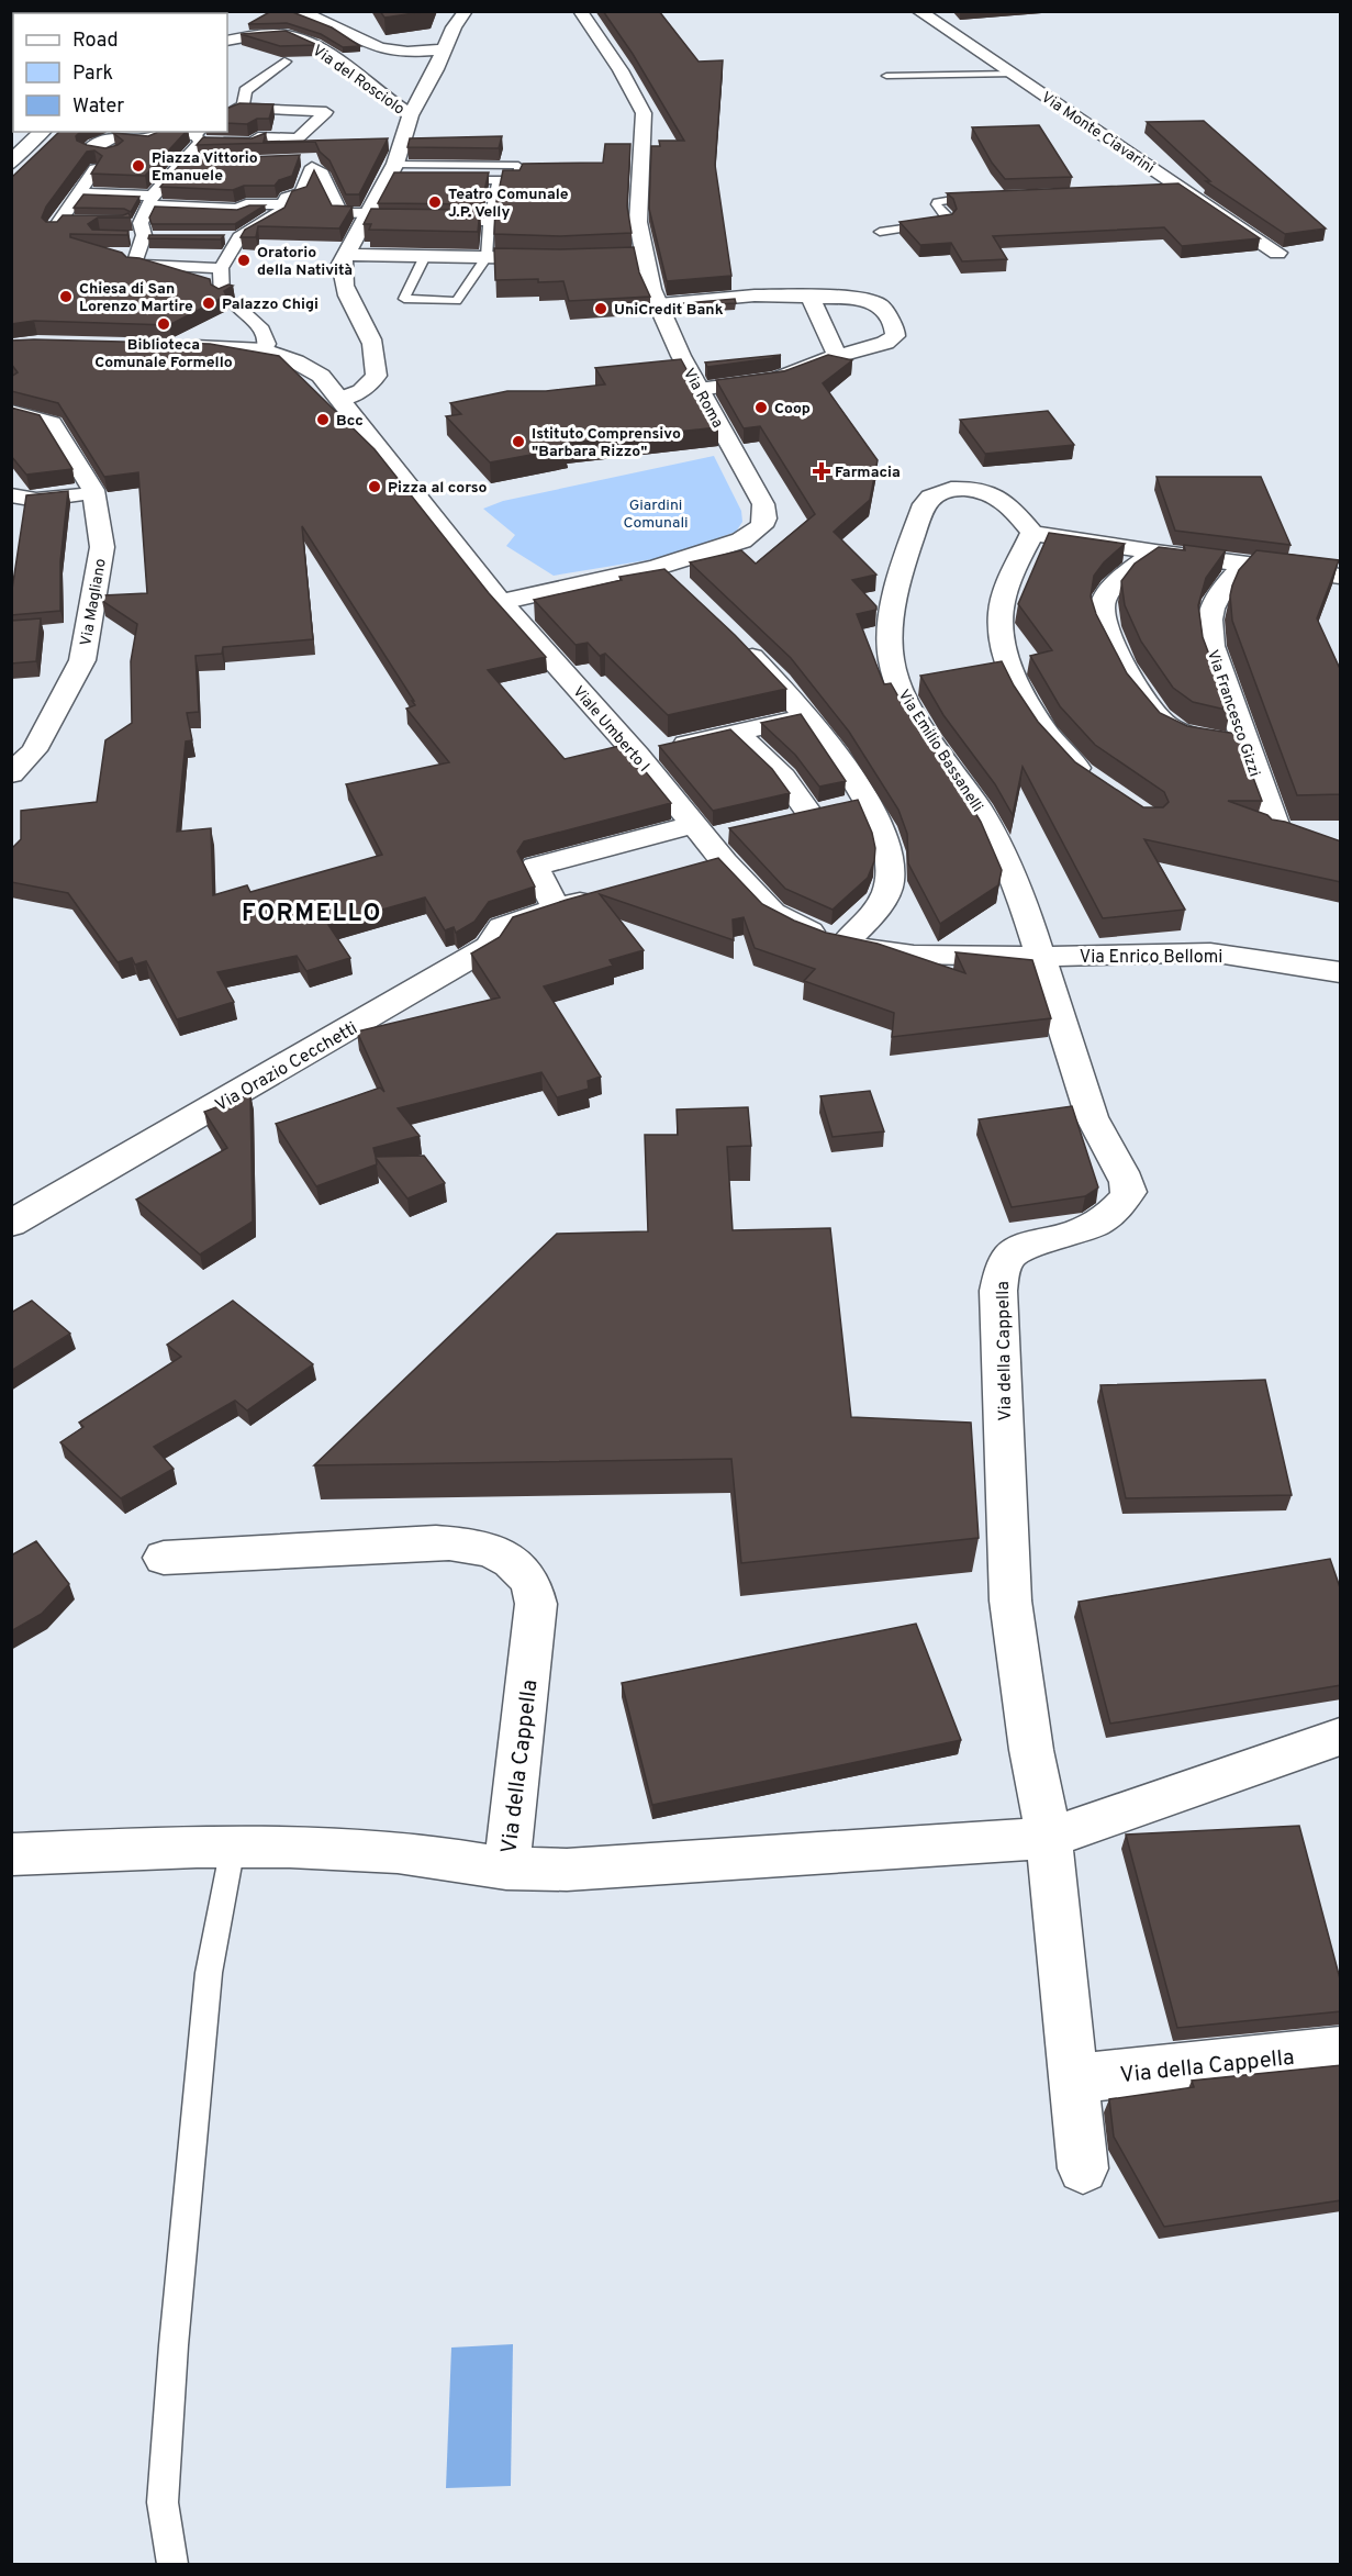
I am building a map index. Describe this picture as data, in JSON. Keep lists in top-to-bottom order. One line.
{"streets":{"street":["Via del Rosciolo","Via Monte Ciavarini","Via Roma","Via Magliano","Via Francesco Gizzi","Viale Umberto I","Via Emilio Bassanelli","Via Enrico Bellomi","Via Orazio Cecchetti","Via della Cappella"]},"crossings":[["Via Roma","Viale Umberto I"],["Viale Umberto I","Via Emilio Bassanelli"],["Viale Umberto I","Via Enrico Bellomi"],["Viale Umberto I","Via della Cappella"],["Via Emilio Bassanelli","Via Enrico Bellomi"],["Via Emilio Bassanelli","Via della Cappella"],["Via Enrico Bellomi","Via della Cappella"]],"districts":["FORMELLO"],"parks":["Giardini Comunali"],"places":{"other":["Piazza Vittorio Emanuele","Teatro Comunale J.P. Velly","Oratorio della Natività","Chiesa di San Lorenzo Martire","Palazzo Chigi","UniCredit Bank","Biblioteca Comunale Formello","Coop","Bcc","Istituto Comprensivo \"Barbara Rizzo\"","Pizza al corso"],"health":["Farmacia"]},"legend":["Road","Park","Water"]}
